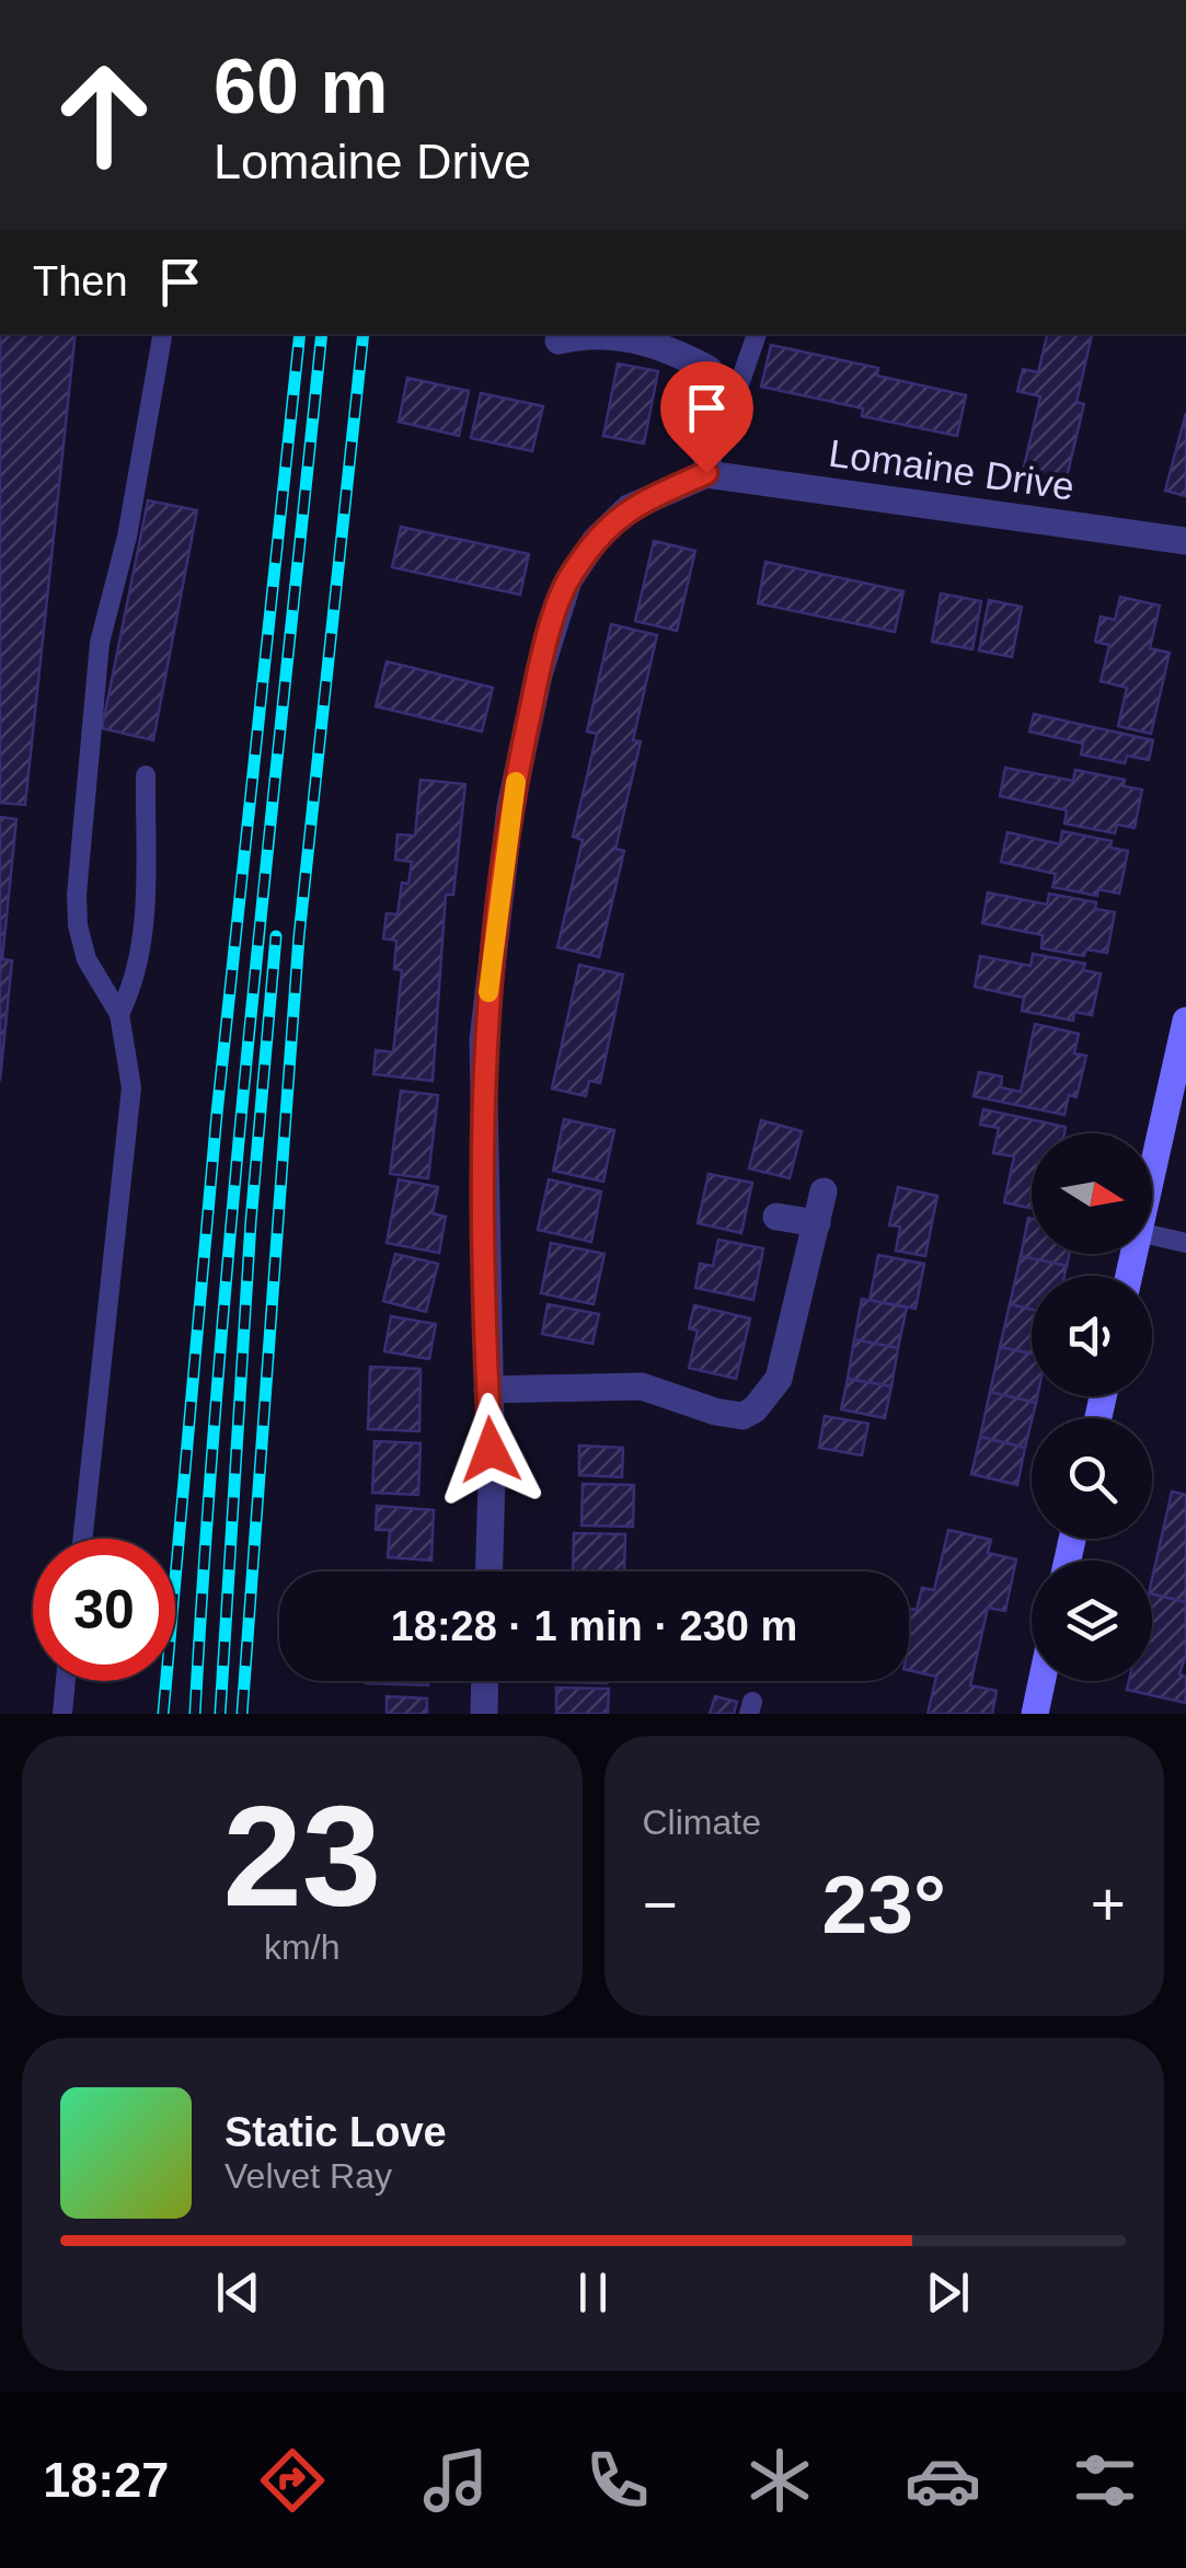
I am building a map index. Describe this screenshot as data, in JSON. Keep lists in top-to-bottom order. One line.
{"streets":{"street":["Lomaine Drive"]},"north":"right","page":{"turn":["60 m","Lomaine Drive"],"then":"Then","limit":"30","trip":"18:28 · 1 min · 230 m","tile":[["23","km/h"],"Climate"],"heat":["−","23°","+"],"song":["Static Love","Velvet Ray"],"tabs":"18:27"}}
